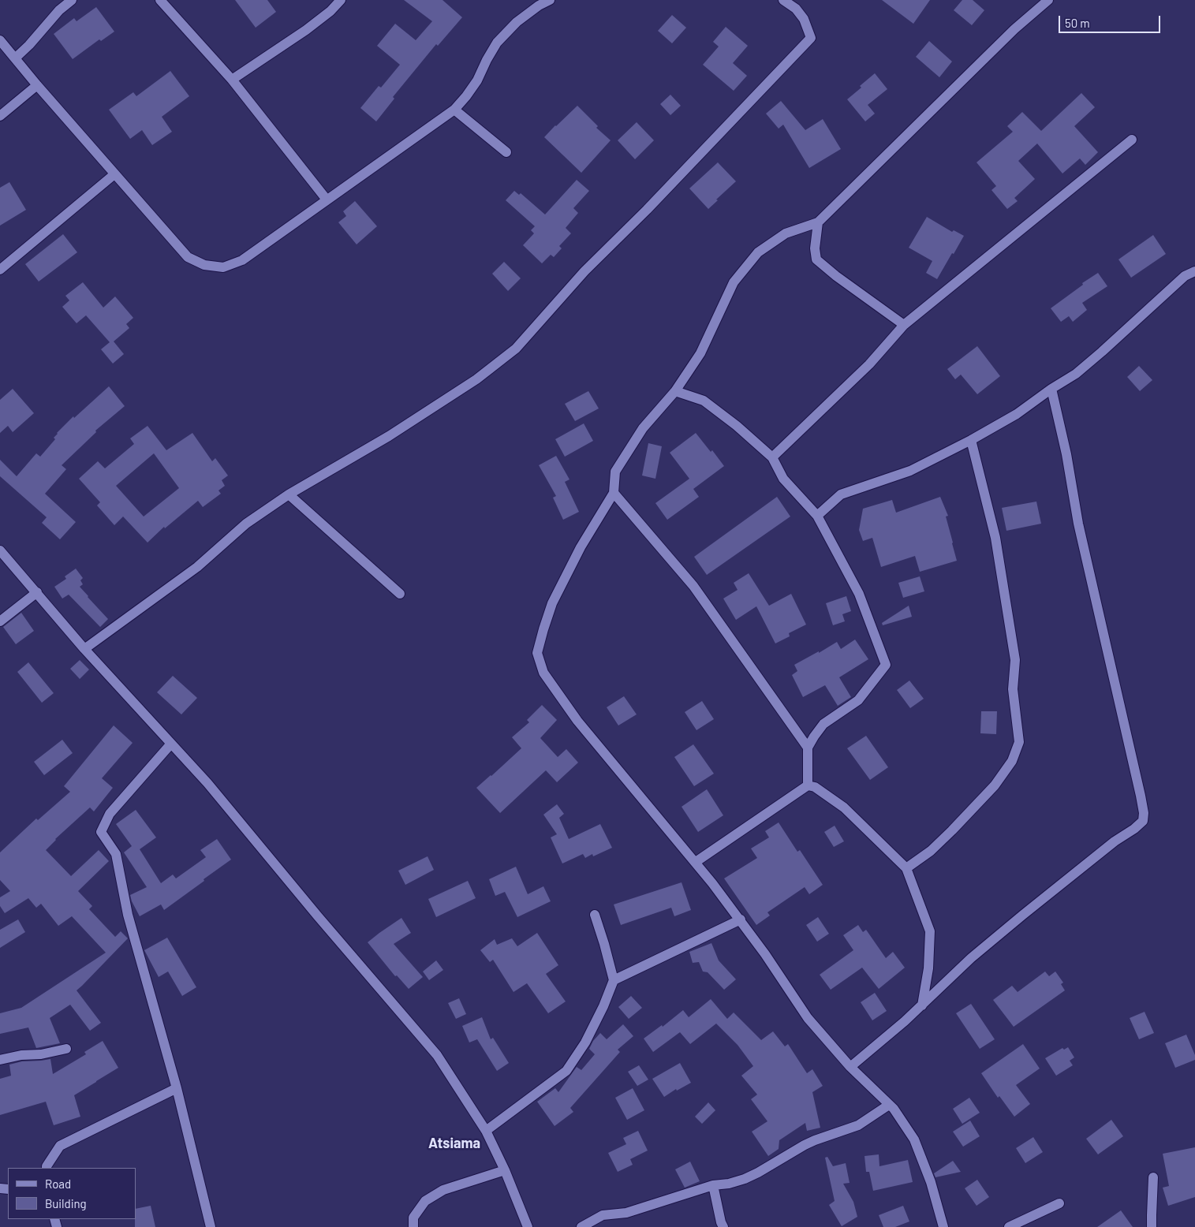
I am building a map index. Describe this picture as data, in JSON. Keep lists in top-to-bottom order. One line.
{"districts":["Atsiama"],"legend":["Road","Building"],"scale_bar":"50 m"}
